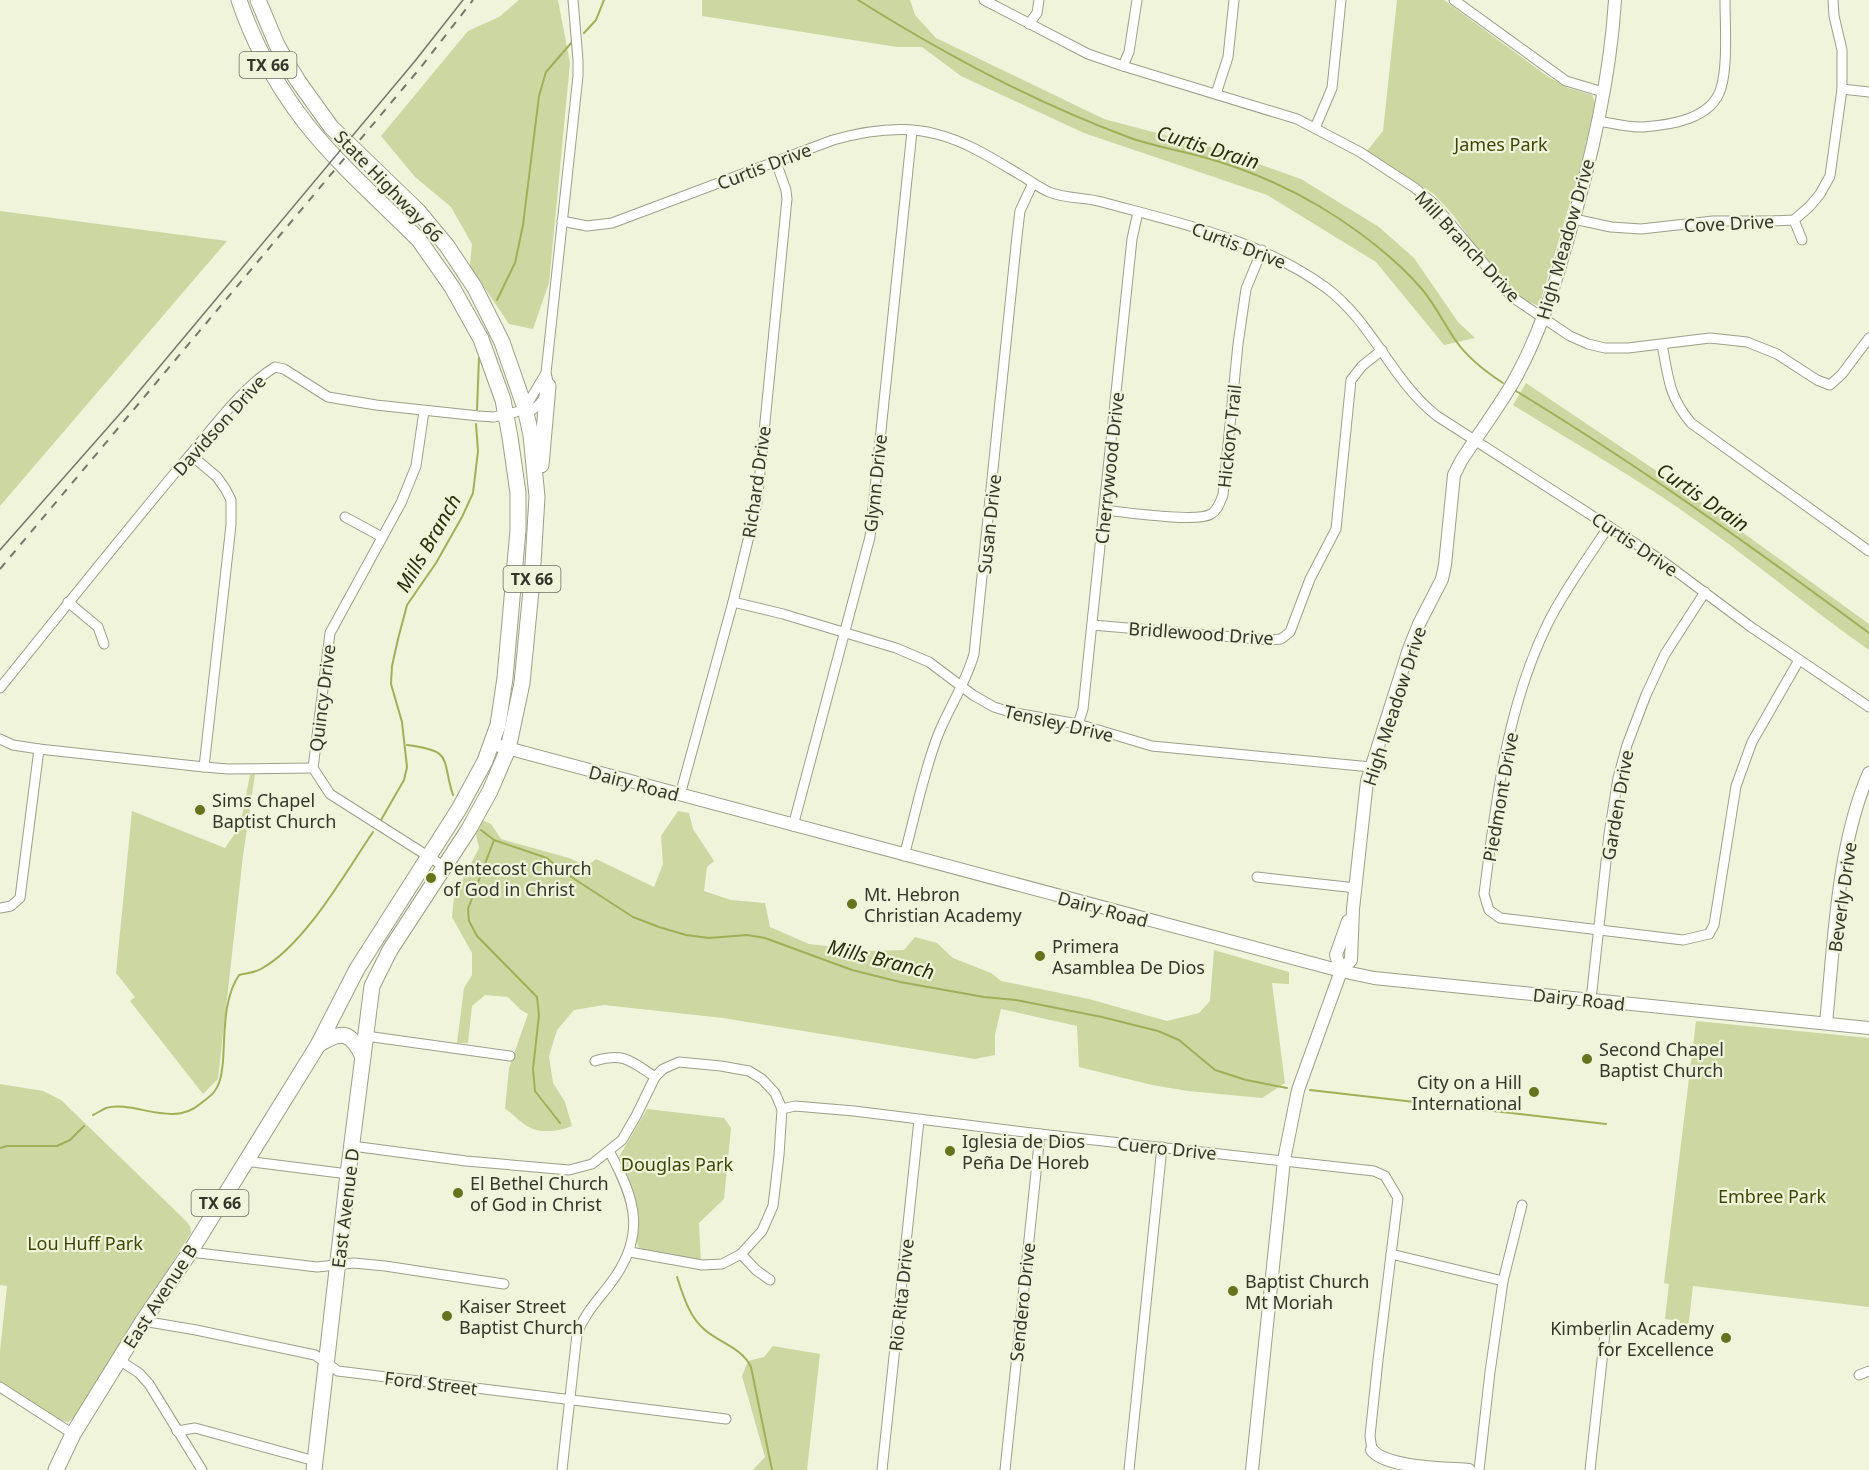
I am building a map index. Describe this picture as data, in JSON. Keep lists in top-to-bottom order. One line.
{"streets":{"main road":["TX 66","State Highway 66","East Avenue D","East Avenue B"],"street":["Curtis Drive","Cove Drive","High Meadow Drive","Mill Branch Drive","Davidson Drive","Hickory Trail","Cherrywood Drive","Richard Drive","Glynn Drive","Susan Drive","Bridlewood Drive","Quincy Drive","Tensley Drive","Dairy Road","Piedmont Drive","Garden Drive","Beverly Drive","Cuero Drive","Rio Rita Drive","Sendero Drive","Ford Street"]},"crossings":[["Curtis Drive","High Meadow Drive"],["Curtis Drive","Davidson Drive"],["Curtis Drive","Hickory Trail"],["Curtis Drive","Cherrywood Drive"],["Curtis Drive","Richard Drive"],["Curtis Drive","Glynn Drive"],["Curtis Drive","Susan Drive"],["Curtis Drive","Bridlewood Drive"],["Curtis Drive","Piedmont Drive"],["Curtis Drive","Garden Drive"],["State Highway 66","Davidson Drive"],["State Highway 66","Quincy Drive"],["State Highway 66","Dairy Road"],["State Highway 66","East Avenue D"],["State Highway 66","East Avenue B"],["Cove Drive","High Meadow Drive"],["High Meadow Drive","Mill Branch Drive"],["High Meadow Drive","Tensley Drive"],["High Meadow Drive","Dairy Road"],["High Meadow Drive","Cuero Drive"],["Davidson Drive","Quincy Drive"],["Hickory Trail","Cherrywood Drive"],["Cherrywood Drive","Bridlewood Drive"],["Cherrywood Drive","Tensley Drive"],["Richard Drive","Tensley Drive"],["Richard Drive","Dairy Road"],["Glynn Drive","Tensley Drive"],["Glynn Drive","Dairy Road"],["Susan Drive","Tensley Drive"],["Susan Drive","Dairy Road"],["Dairy Road","Garden Drive"],["Dairy Road","Beverly Drive"],["Piedmont Drive","Garden Drive"],["Cuero Drive","Rio Rita Drive"],["Cuero Drive","Sendero Drive"],["East Avenue D","Ford Street"],["East Avenue B","Ford Street"]],"water":["Curtis Drain","Mills Branch"],"parks":["James Park","Douglas Park","Embree Park","Lou Huff Park"],"places":["Sims Chapel Baptist Church","Pentecost Church of God in Christ","Mt. Hebron Christian Academy","Primera Asamblea De Dios","Second Chapel Baptist Church","City on a Hill International","Iglesia de Dios Peña De Horeb","El Bethel Church of God in Christ","Baptist Church Mt Moriah","Kaiser Street Baptist Church","Kimberlin Academy for Excellence"]}
